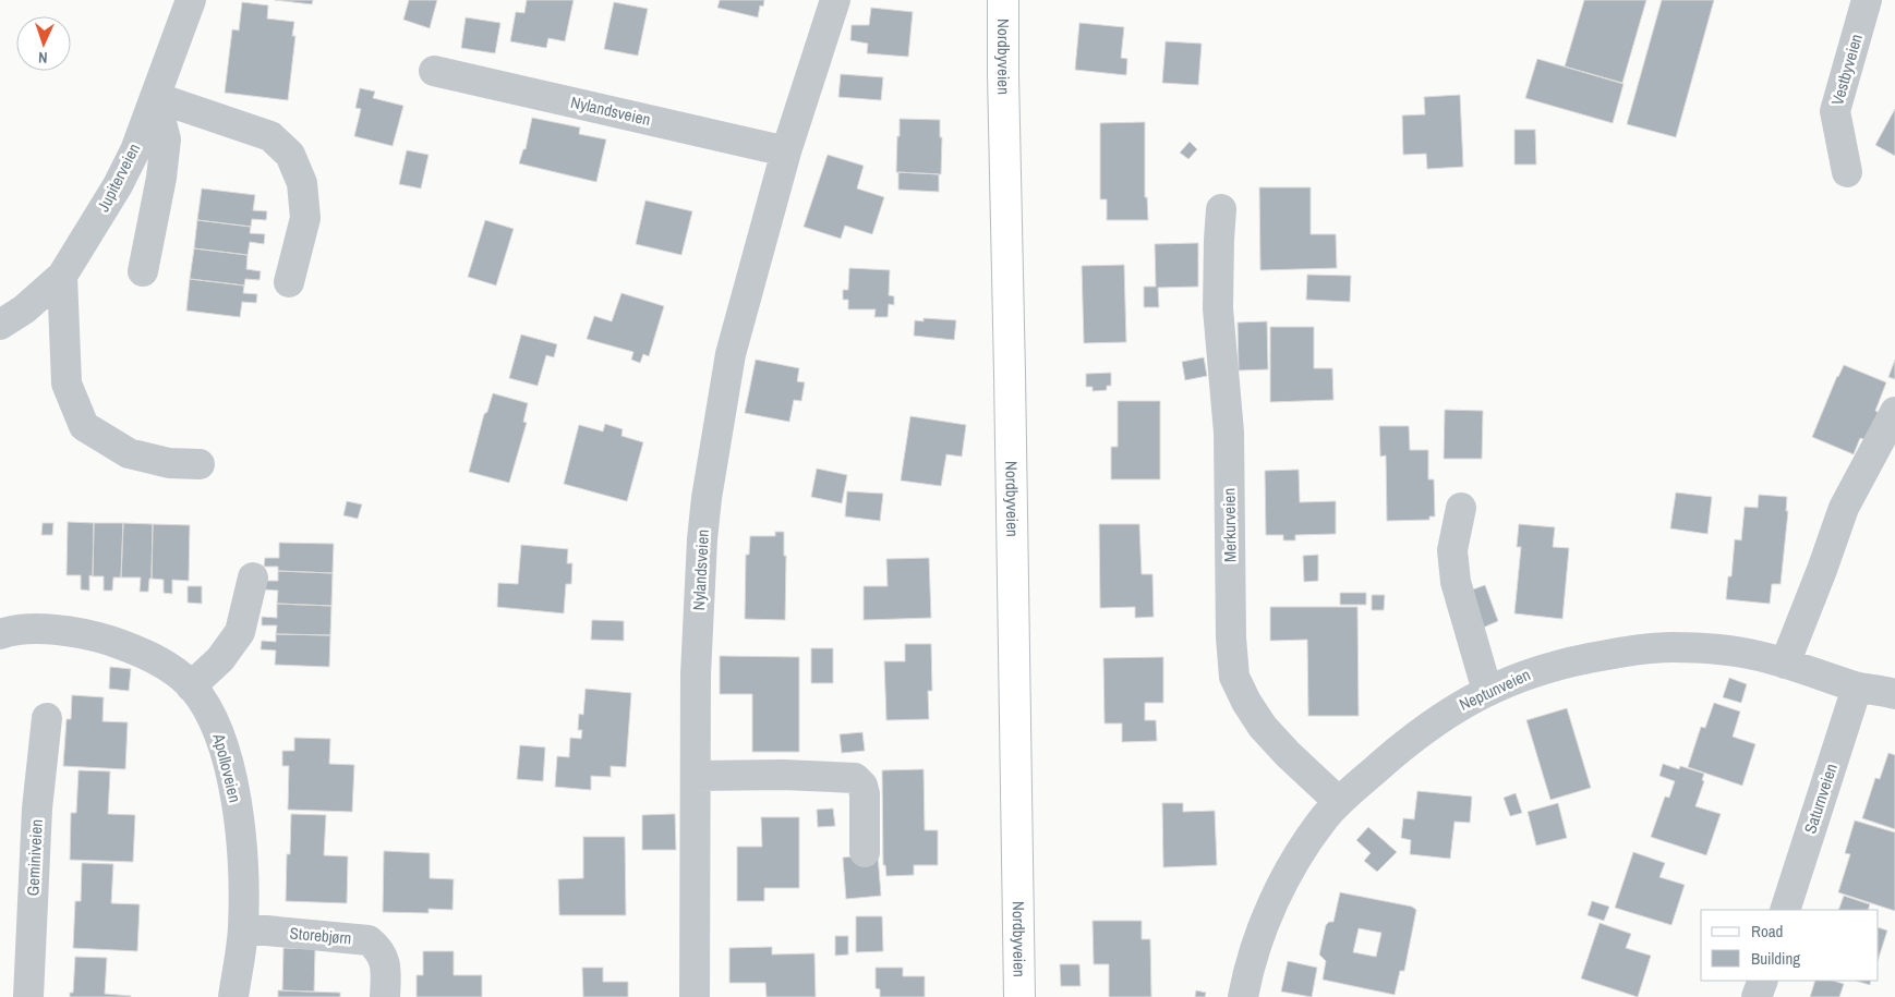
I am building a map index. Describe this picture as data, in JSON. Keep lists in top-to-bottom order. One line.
{"streets":{"main road":["Nordbyveien"],"street":["Vestbyveien","Nylandsveien","Jupiterveien","Merkurveien","Neptunveien","Apolloveien","Saturnveien","Geminiveien","Storebjørn"]},"crossings":[["Merkurveien","Neptunveien"],["Neptunveien","Saturnveien"],["Apolloveien","Storebjørn"]],"legend":["Road","Building"],"north":"bottom"}
